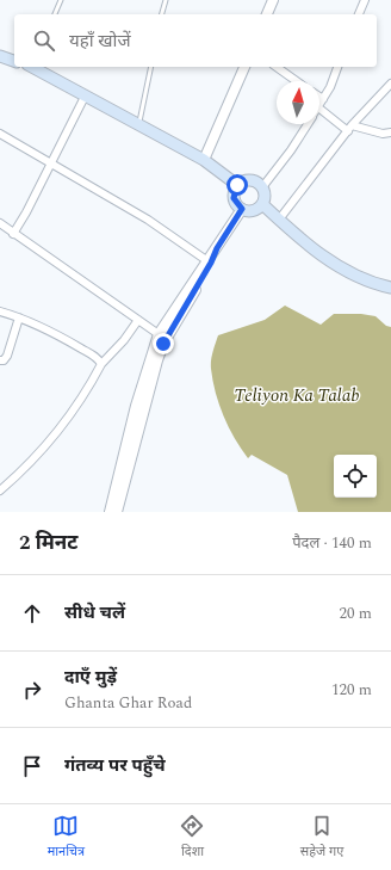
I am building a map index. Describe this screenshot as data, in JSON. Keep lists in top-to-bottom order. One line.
{"water":["Teliyon Ka Talab"],"north":"top","page":{"search":"यहाँ खोजें","heading":["2 मिनट","पैदल · 140 m"],"list":[["सीधे चलें","20 m"],["दाएँ मुड़ें","Ghanta Ghar Road","120 m"],"गंतव्य पर पहुँचे"],"nav":["मानचित्र","दिशा","सहेजे गए"]}}
